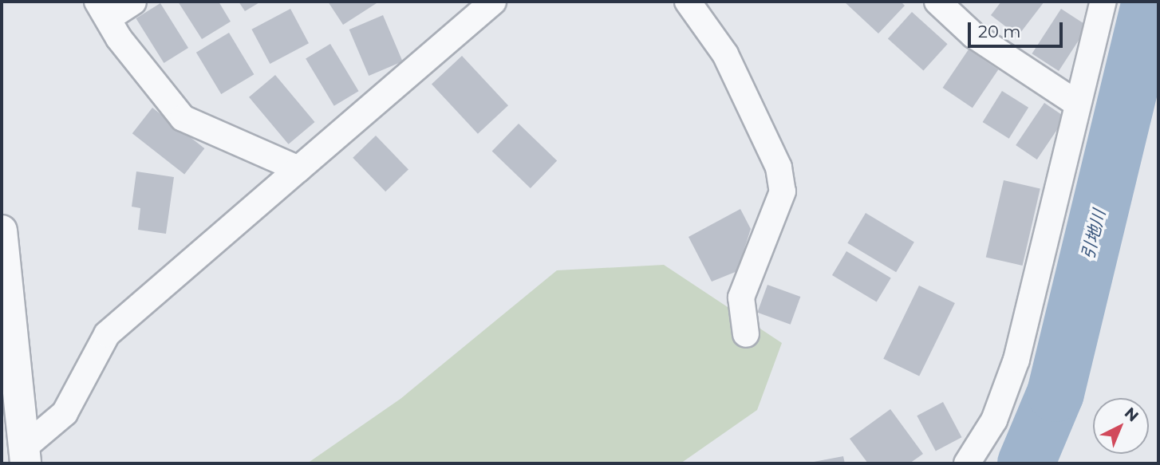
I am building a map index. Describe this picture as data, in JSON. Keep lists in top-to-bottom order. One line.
{"water":["引地川"],"scale_bar":"20 m","north":"top right"}
